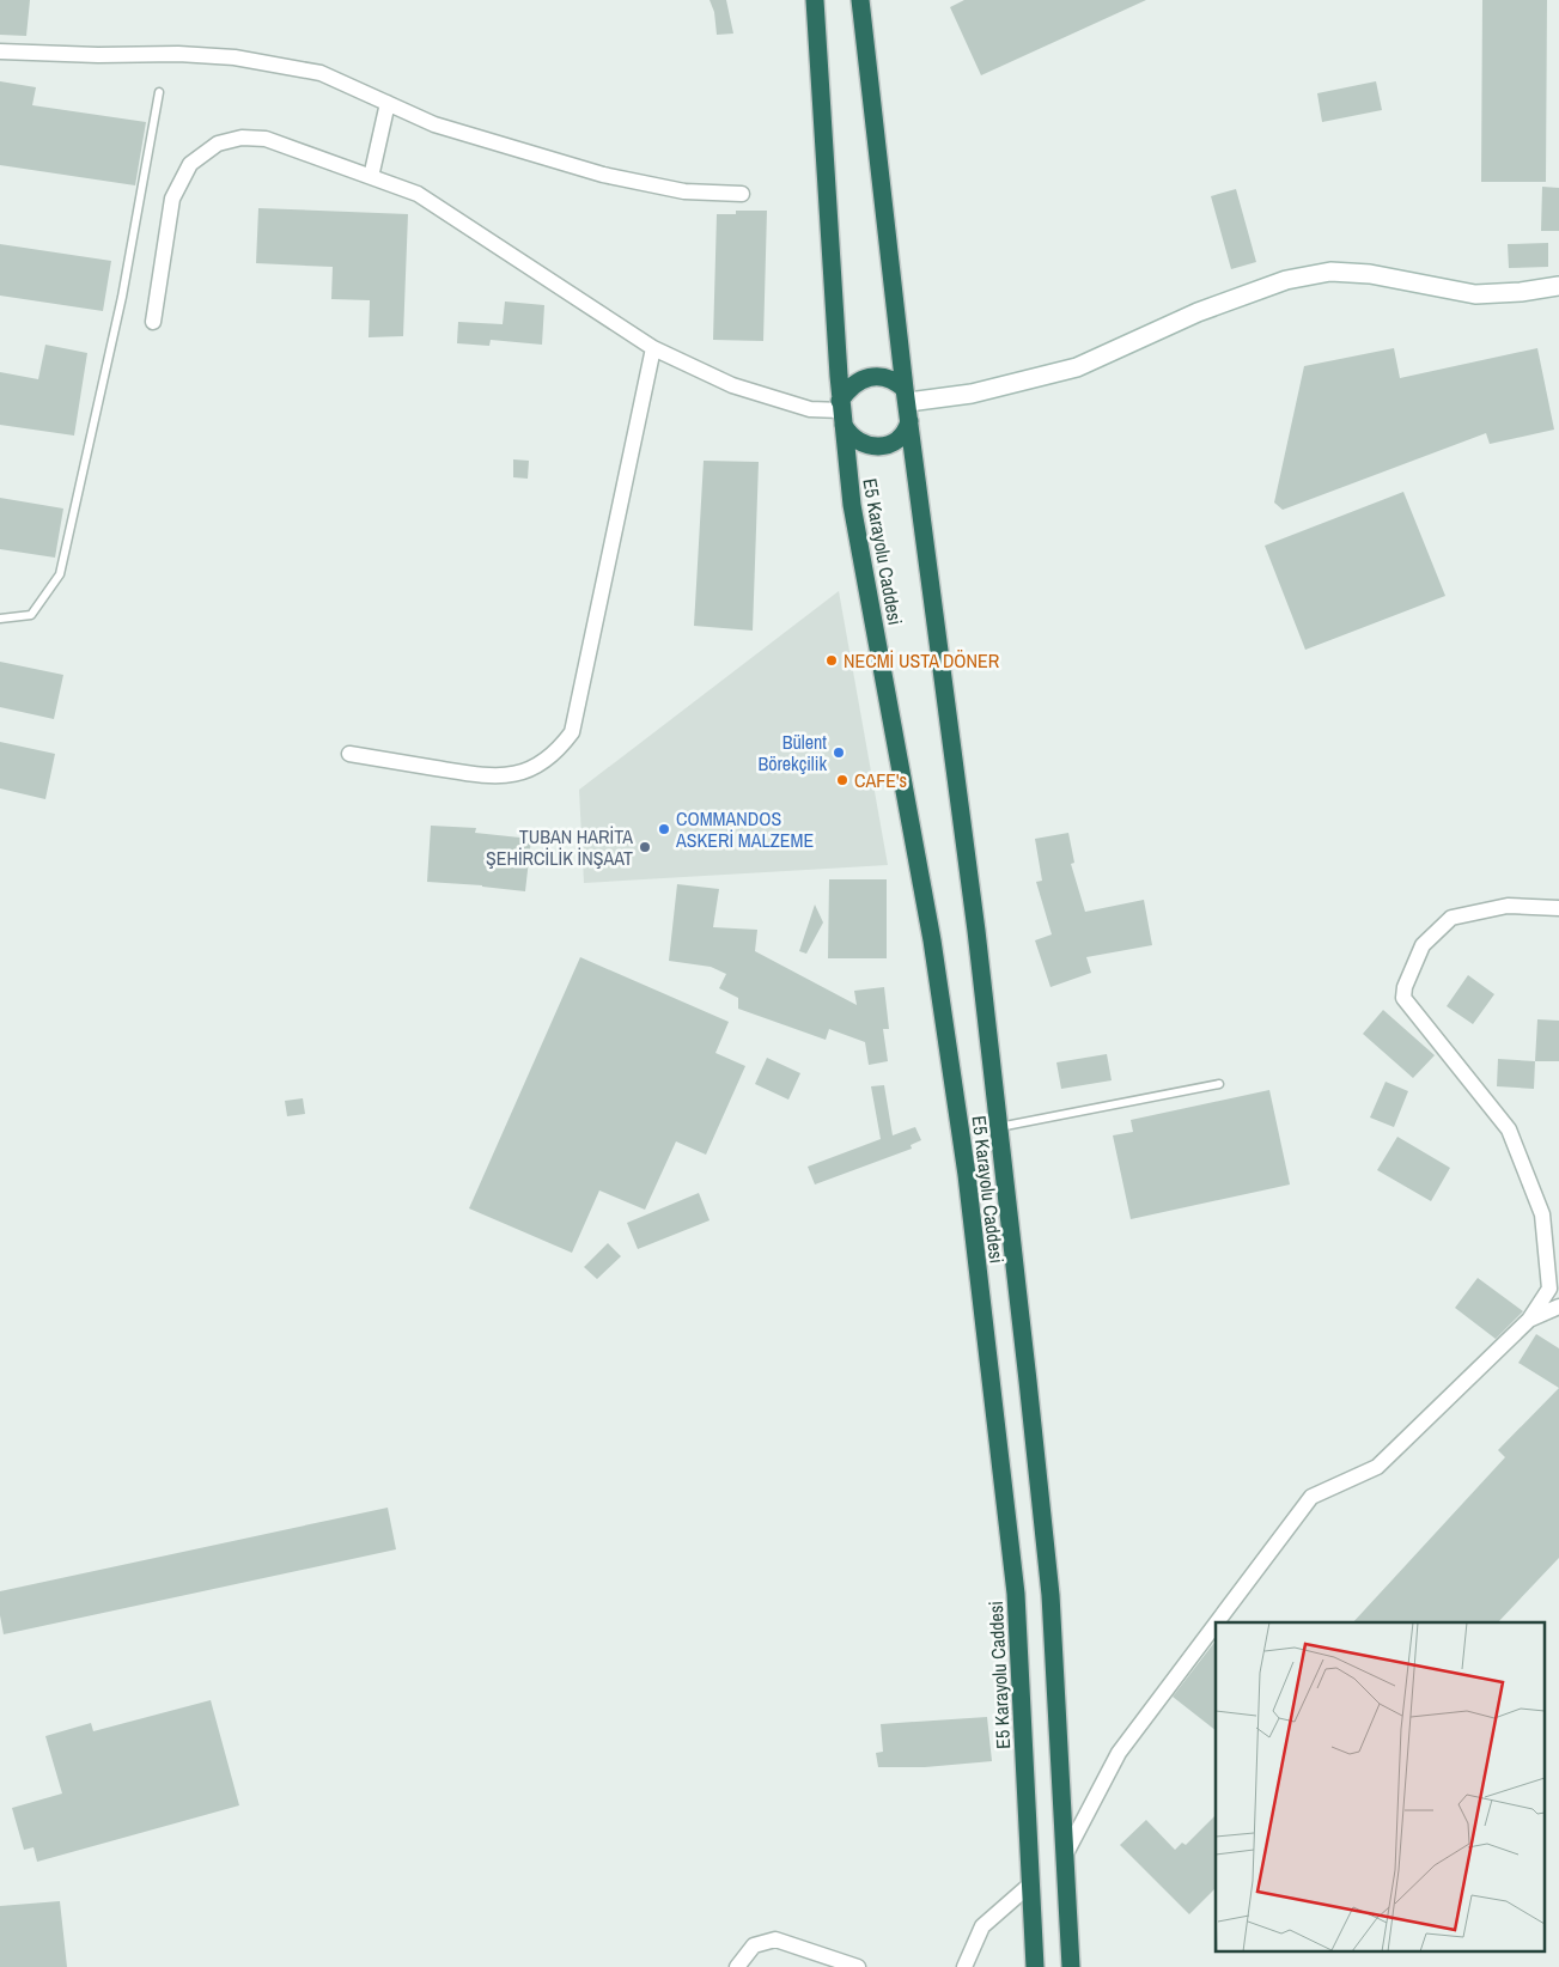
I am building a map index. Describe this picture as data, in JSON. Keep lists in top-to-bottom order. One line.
{"streets":{"highway":["E5 Karayolu Caddesi"]},"places":["NECMİ USTA DÖNER","Bülent Börekçilik","CAFE's","COMMANDOS ASKERİ MALZEME","TUBAN HARİTA ŞEHİRCİLİK İNŞAAT"]}
